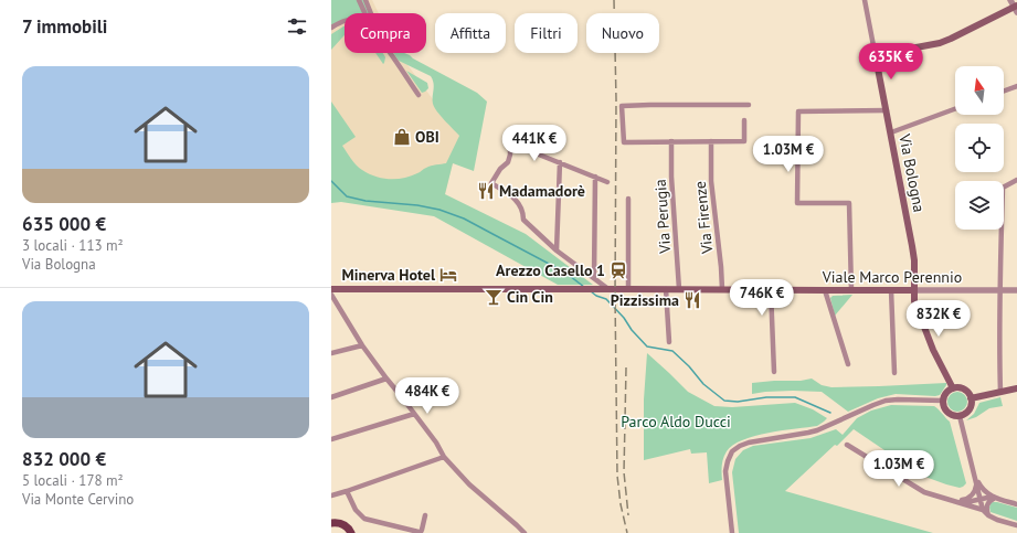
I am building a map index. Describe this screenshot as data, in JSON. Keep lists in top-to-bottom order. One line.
{"streets":{"main road":["Via Bologna","Viale Marco Perennio"],"street":["Via Perugia","Via Firenze"]},"crossings":[["Via Bologna","Viale Marco Perennio"],["Via Perugia","Viale Marco Perennio"],["Via Firenze","Viale Marco Perennio"]],"parks":["Parco Aldo Ducci"],"places":{"shop":["OBI"],"restaurant":["Madamadorè","Pizzissima"],"station":["Arezzo Casello 1"],"hotel":["Minerva Hotel"],"bar":["Cin Cin"]},"north":"top","page":{"heading":"7 immobili","chip":["Compra","Affitta","Filtri","Nuovo"],"price":["635K €","441K €","1.03M €","746K €","832K €","484K €","1.03M €"],"list":[{"name":"635 000 €","note":"3 locali · 113 m² · Via Bologna"},{"name":"832 000 €","note":"5 locali · 178 m² · Via Monte Cervino"}]}}
